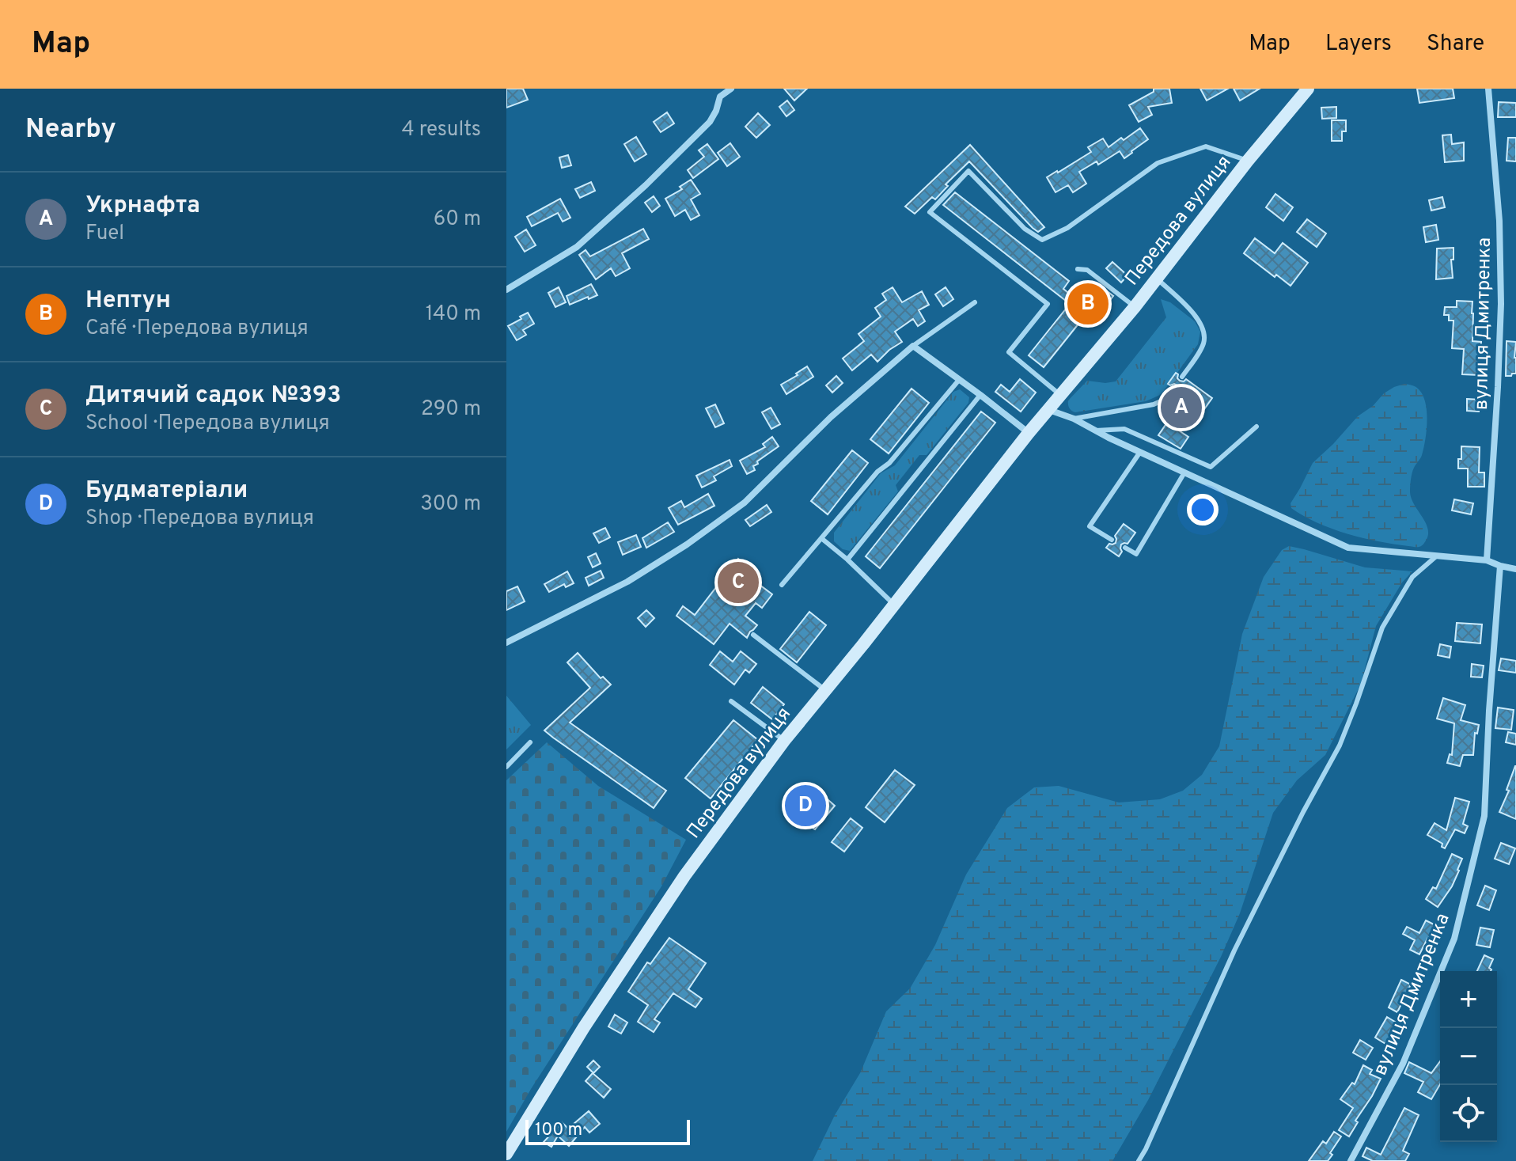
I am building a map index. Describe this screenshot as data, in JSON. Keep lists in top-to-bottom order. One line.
{"streets":{"street":["Передова вулиця","вулиця Дмитренка"]},"scale_bar":"100 m","page":{"header":"Map","nav":["Map","Layers","Share"],"heading":["Nearby","4 results"],"list":[{"mark":"A","name":"Укрнафта","note":"Fuel","value":"60 m"},{"mark":"B","name":"Нептун","note":"Café · Передова вулиця","value":"140 m"},{"mark":"C","name":"Дитячий садок №393","note":"School · Передова вулиця","value":"290 m"},{"mark":"D","name":"Будматеріали","note":"Shop · Передова вулиця","value":"300 m"}],"pins":["B","A","C","D"],"map_buttons":["+","−"],"scale":"100 m"}}
